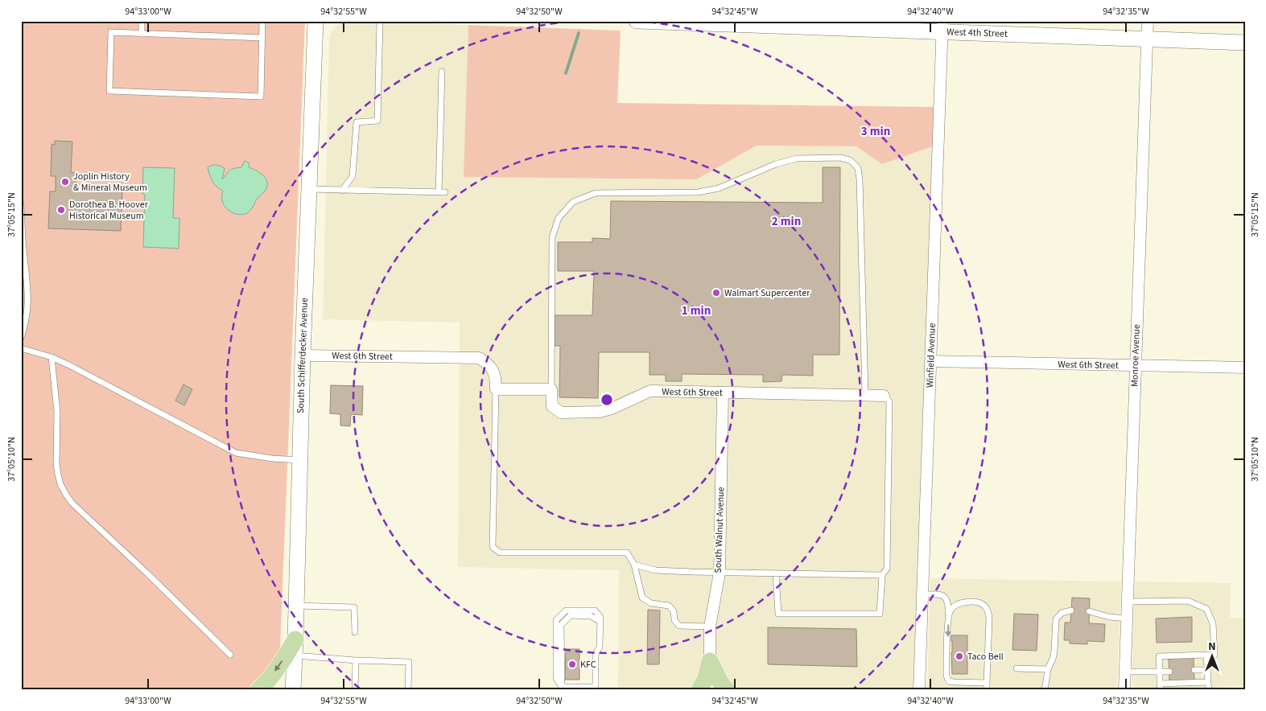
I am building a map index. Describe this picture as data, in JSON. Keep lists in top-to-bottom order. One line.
{"streets":{"main road":["West 4th Street","South Schifferdecker Avenue"],"street":["Winfield Avenue","Monroe Avenue","West 6th Street","South Walnut Avenue"]},"crossings":[["West 4th Street","Winfield Avenue"],["West 4th Street","Monroe Avenue"],["South Schifferdecker Avenue","West 6th Street"],["Winfield Avenue","West 6th Street"],["Monroe Avenue","West 6th Street"],["West 6th Street","South Walnut Avenue"]],"places":["Joplin History & Mineral Museum","Dorothea B. Hoover Historical Museum","Walmart Supercenter","Taco Bell","KFC"],"north":"top","coordinates":["94°33'00\"W","94°32'55\"W","94°32'50\"W","94°32'45\"W","94°32'40\"W","94°32'35\"W","37°05'15\"N","37°05'10\"N"],"rings":["3 min","2 min","1 min"]}
